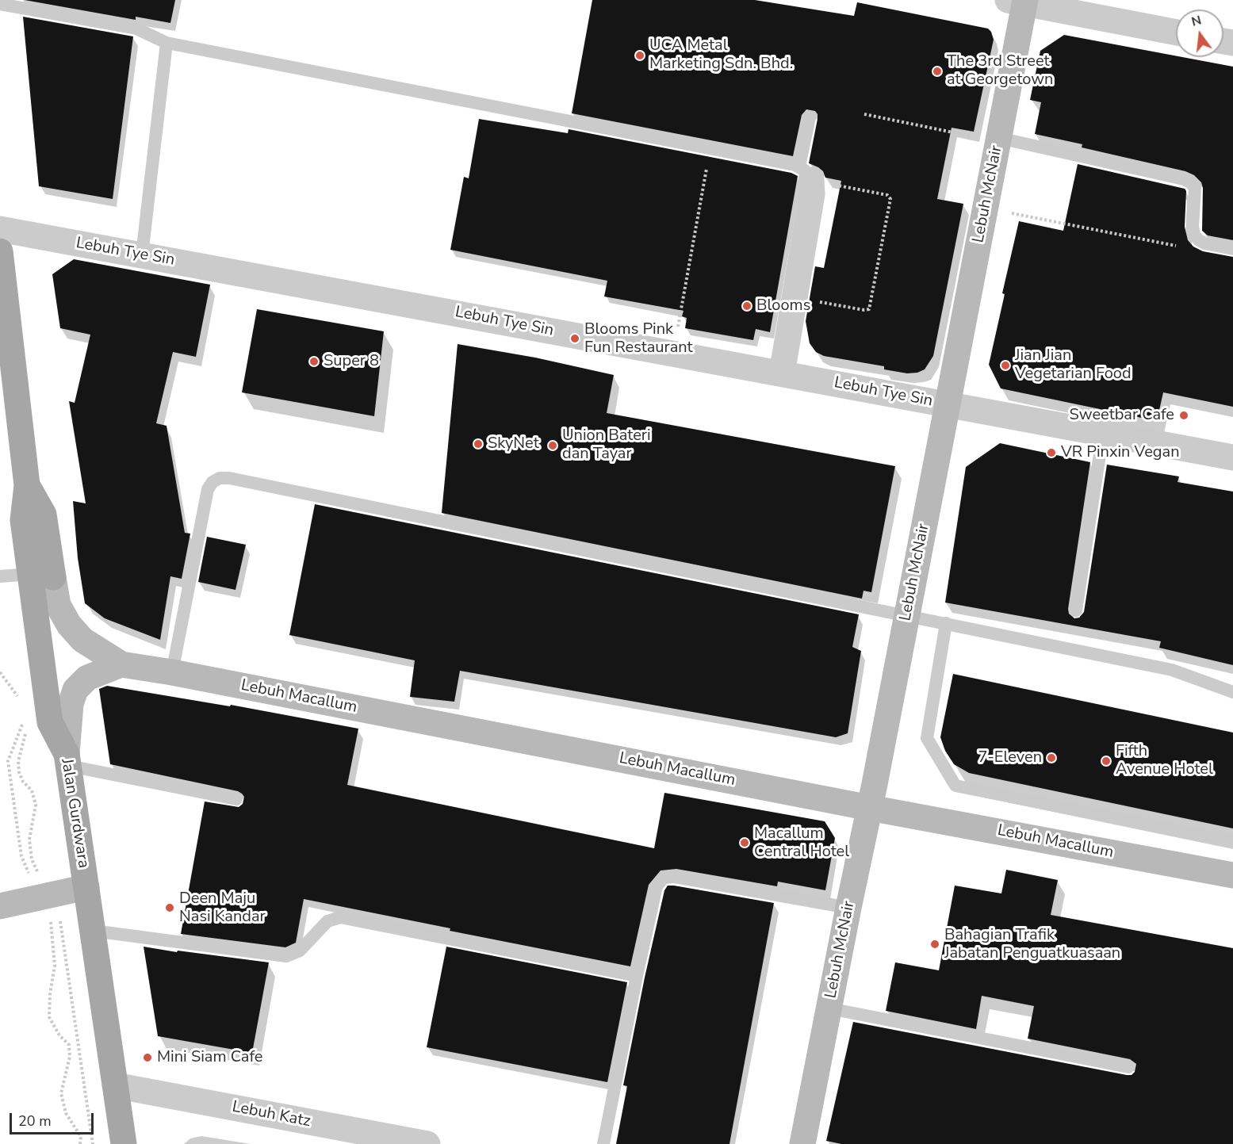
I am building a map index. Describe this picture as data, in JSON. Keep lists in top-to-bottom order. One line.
{"streets":{"main road":["Jalan Gurdwara"],"street":["Lebuh McNair","Lebuh Tye Sin","Lebuh Macallum","Lebuh Katz"]},"crossings":[["Lebuh McNair","Lebuh Tye Sin"],["Lebuh McNair","Lebuh Macallum"],["Lebuh Macallum","Jalan Gurdwara"],["Jalan Gurdwara","Lebuh Katz"]],"places":["UCA Metal Marketing Sdn. Bhd.","The 3rd Street at Georgetown","Blooms","Blooms Pink Fun Restaurant","Super 8","Jian Jian Vegetarian Food","Sweetbar Cafe","SkyNet","Union Bateri dan Tayar","VR Pinxin Vegan","7-Eleven","Fifth Avenue Hotel","Macallum Central Hotel","Deen Maju Nasi Kandar","Bahagian Trafik Jabatan Penguatkuasaan","Mini Siam Cafe"],"scale_bar":"20 m","north":"top"}
